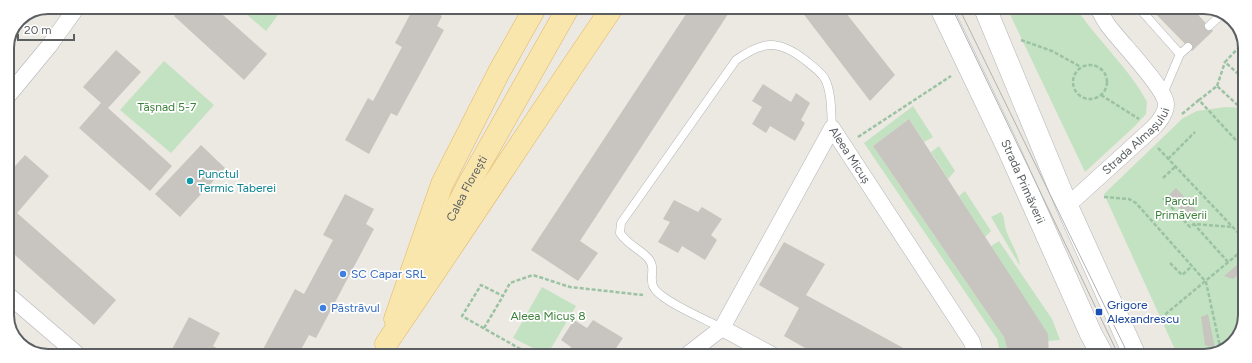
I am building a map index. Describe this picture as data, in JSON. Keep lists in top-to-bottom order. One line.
{"streets":{"main road":["Strada Primăverii","Calea Florești"],"street":["Strada Almașului","Aleea Micuș"]},"parks":["Tășnad 5-7","Parcul Primăverii","Aleea Micuș 8"],"places":{"other":["Punctul Termic Taberei","SC Capar SRL","Păstrăvul"],"transit":["Grigore Alexandrescu"]},"scale_bar":"20 m"}
